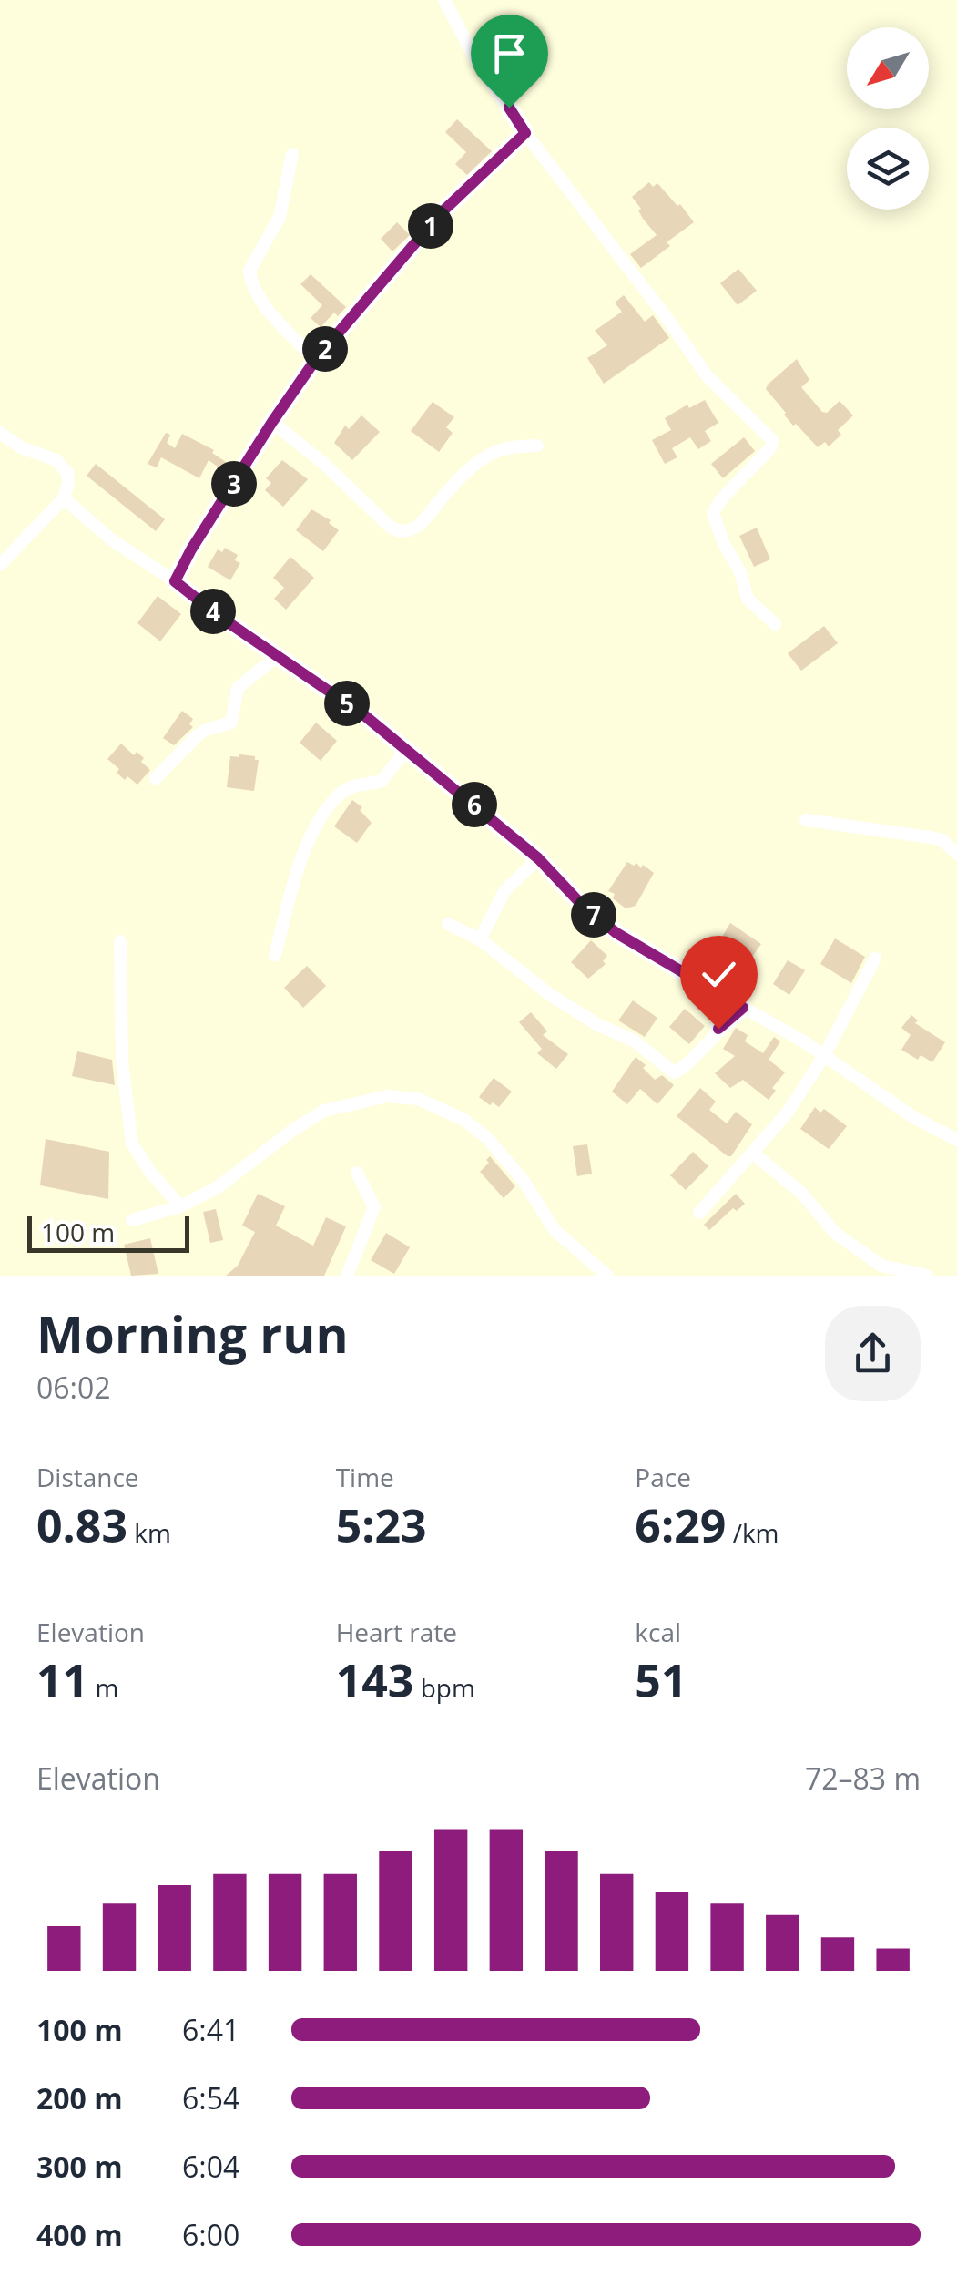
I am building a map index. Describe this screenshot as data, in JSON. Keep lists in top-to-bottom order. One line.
{"scale_bar":"100 m","north":"bottom left","page":{"pins":["1","2","3","4","5","6","7"],"scale":"100 m","heading":["Morning run","06:02"],"stats":[["Distance","0.83 km"],["Time","5:23"],["Pace","6:29 /km"],["Elevation","11 m"],["Heart rate","143 bpm"],["kcal","51"]],"chart":["Elevation","72–83 m"],"list":[{"name":"100 m","note":"6:41"},{"name":"200 m","note":"6:54"},{"name":"300 m","note":"6:04"},{"name":"400 m","note":"6:00"}]}}
